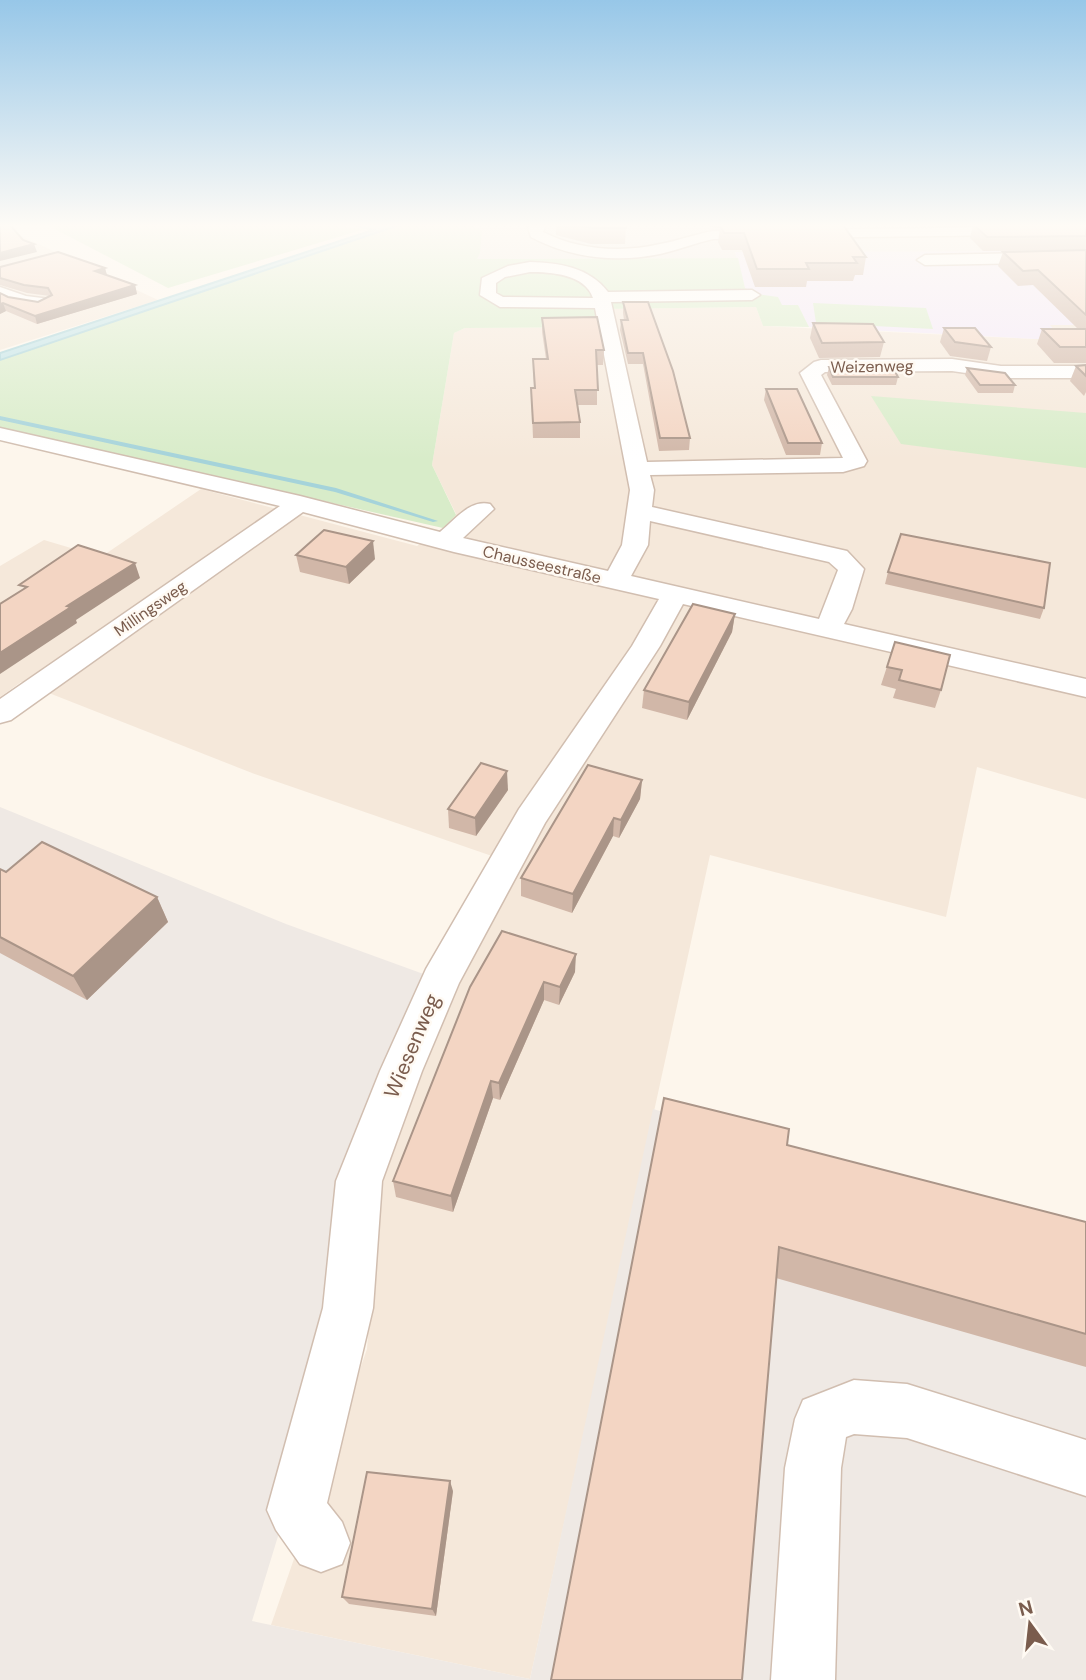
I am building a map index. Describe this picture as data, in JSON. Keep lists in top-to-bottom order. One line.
{"streets":{"street":["Weizenweg","Chausseestraße","Millingsweg","Wiesenweg"]},"crossings":[["Chausseestraße","Millingsweg"],["Chausseestraße","Wiesenweg"]],"north":"top"}
